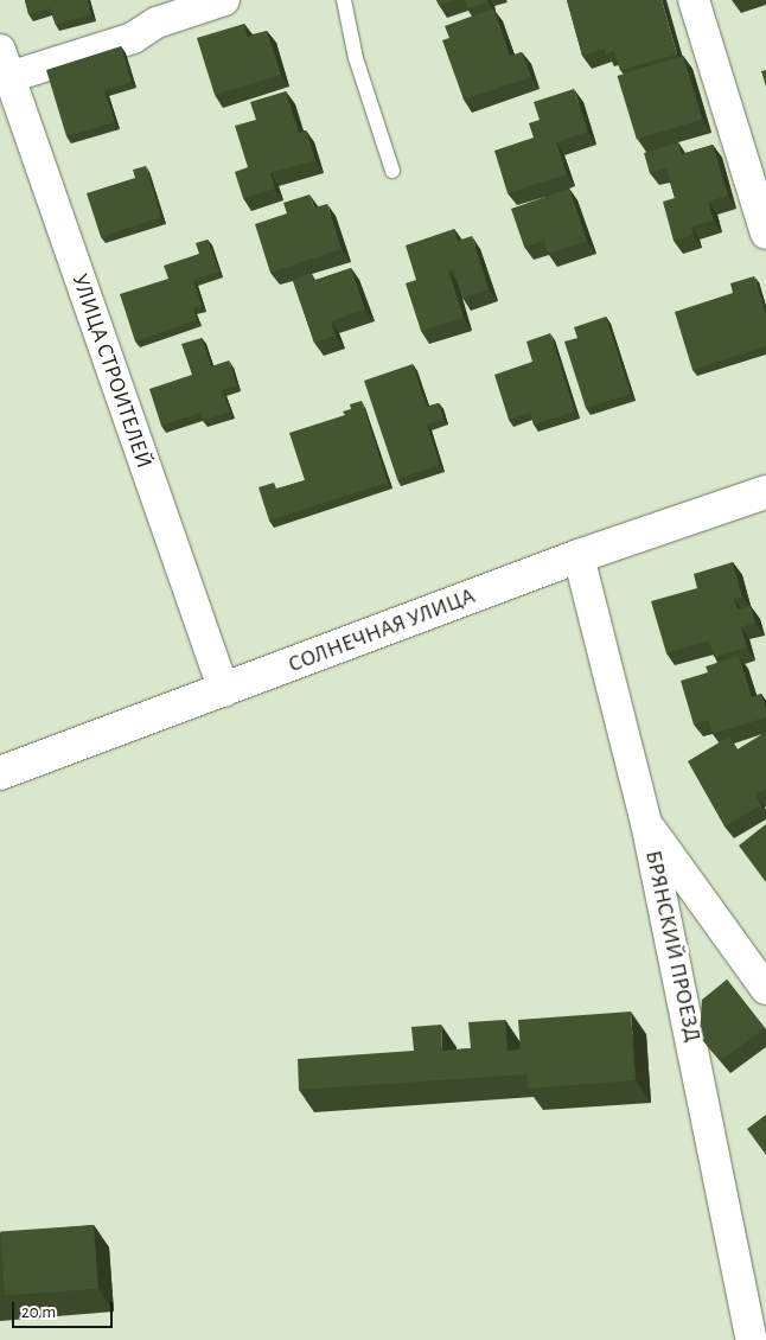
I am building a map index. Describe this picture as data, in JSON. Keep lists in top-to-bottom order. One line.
{"streets":{"main road":["СОЛНЕЧНАЯ УЛИЦА"],"street":["УЛИЦА СТРОИТЕЛЕЙ","БРЯНСКИЙ ПРОЕЗД"]},"crossings":[["УЛИЦА СТРОИТЕЛЕЙ","СОЛНЕЧНАЯ УЛИЦА"],["СОЛНЕЧНАЯ УЛИЦА","БРЯНСКИЙ ПРОЕЗД"]],"scale_bar":"20 m"}
